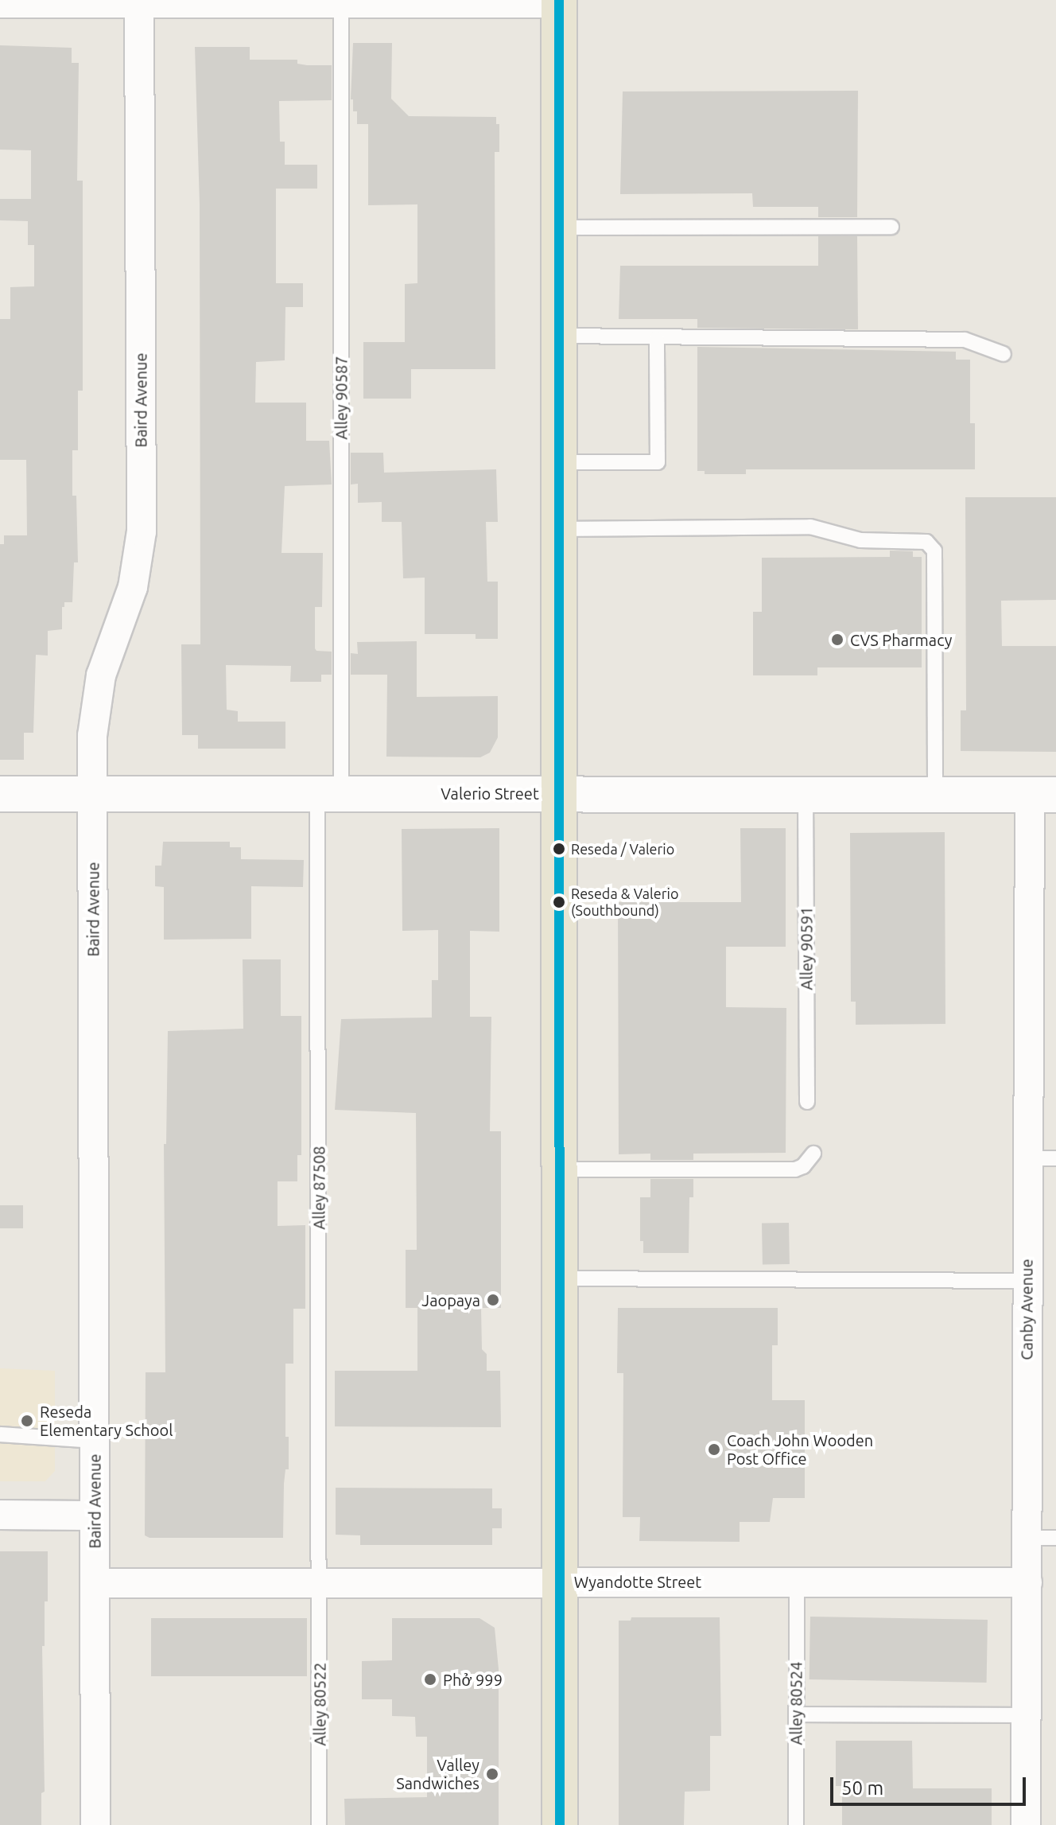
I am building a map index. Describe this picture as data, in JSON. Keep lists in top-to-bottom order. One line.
{"streets":{"street":["Baird Avenue","Valerio Street","Canby Avenue","Wyandotte Street"],"lane":["Alley 90587","Alley 90591","Alley 87508","Alley 80524","Alley 80522"]},"crossings":[["Alley 90587","Valerio Street"],["Alley 90587","Alley 87508"],["Baird Avenue","Valerio Street"],["Baird Avenue","Wyandotte Street"],["Valerio Street","Alley 90591"],["Valerio Street","Alley 87508"],["Valerio Street","Canby Avenue"],["Alley 87508","Wyandotte Street"],["Alley 87508","Alley 80522"],["Canby Avenue","Wyandotte Street"],["Wyandotte Street","Alley 80524"],["Wyandotte Street","Alley 80522"]],"places":["CVS Pharmacy","Reseda / Valerio","Reseda & Valerio (Southbound)","Jaopaya","Reseda Elementary School","Coach John Wooden Post Office","Phở 999","Valley Sandwiches"],"scale_bar":"50 m"}
